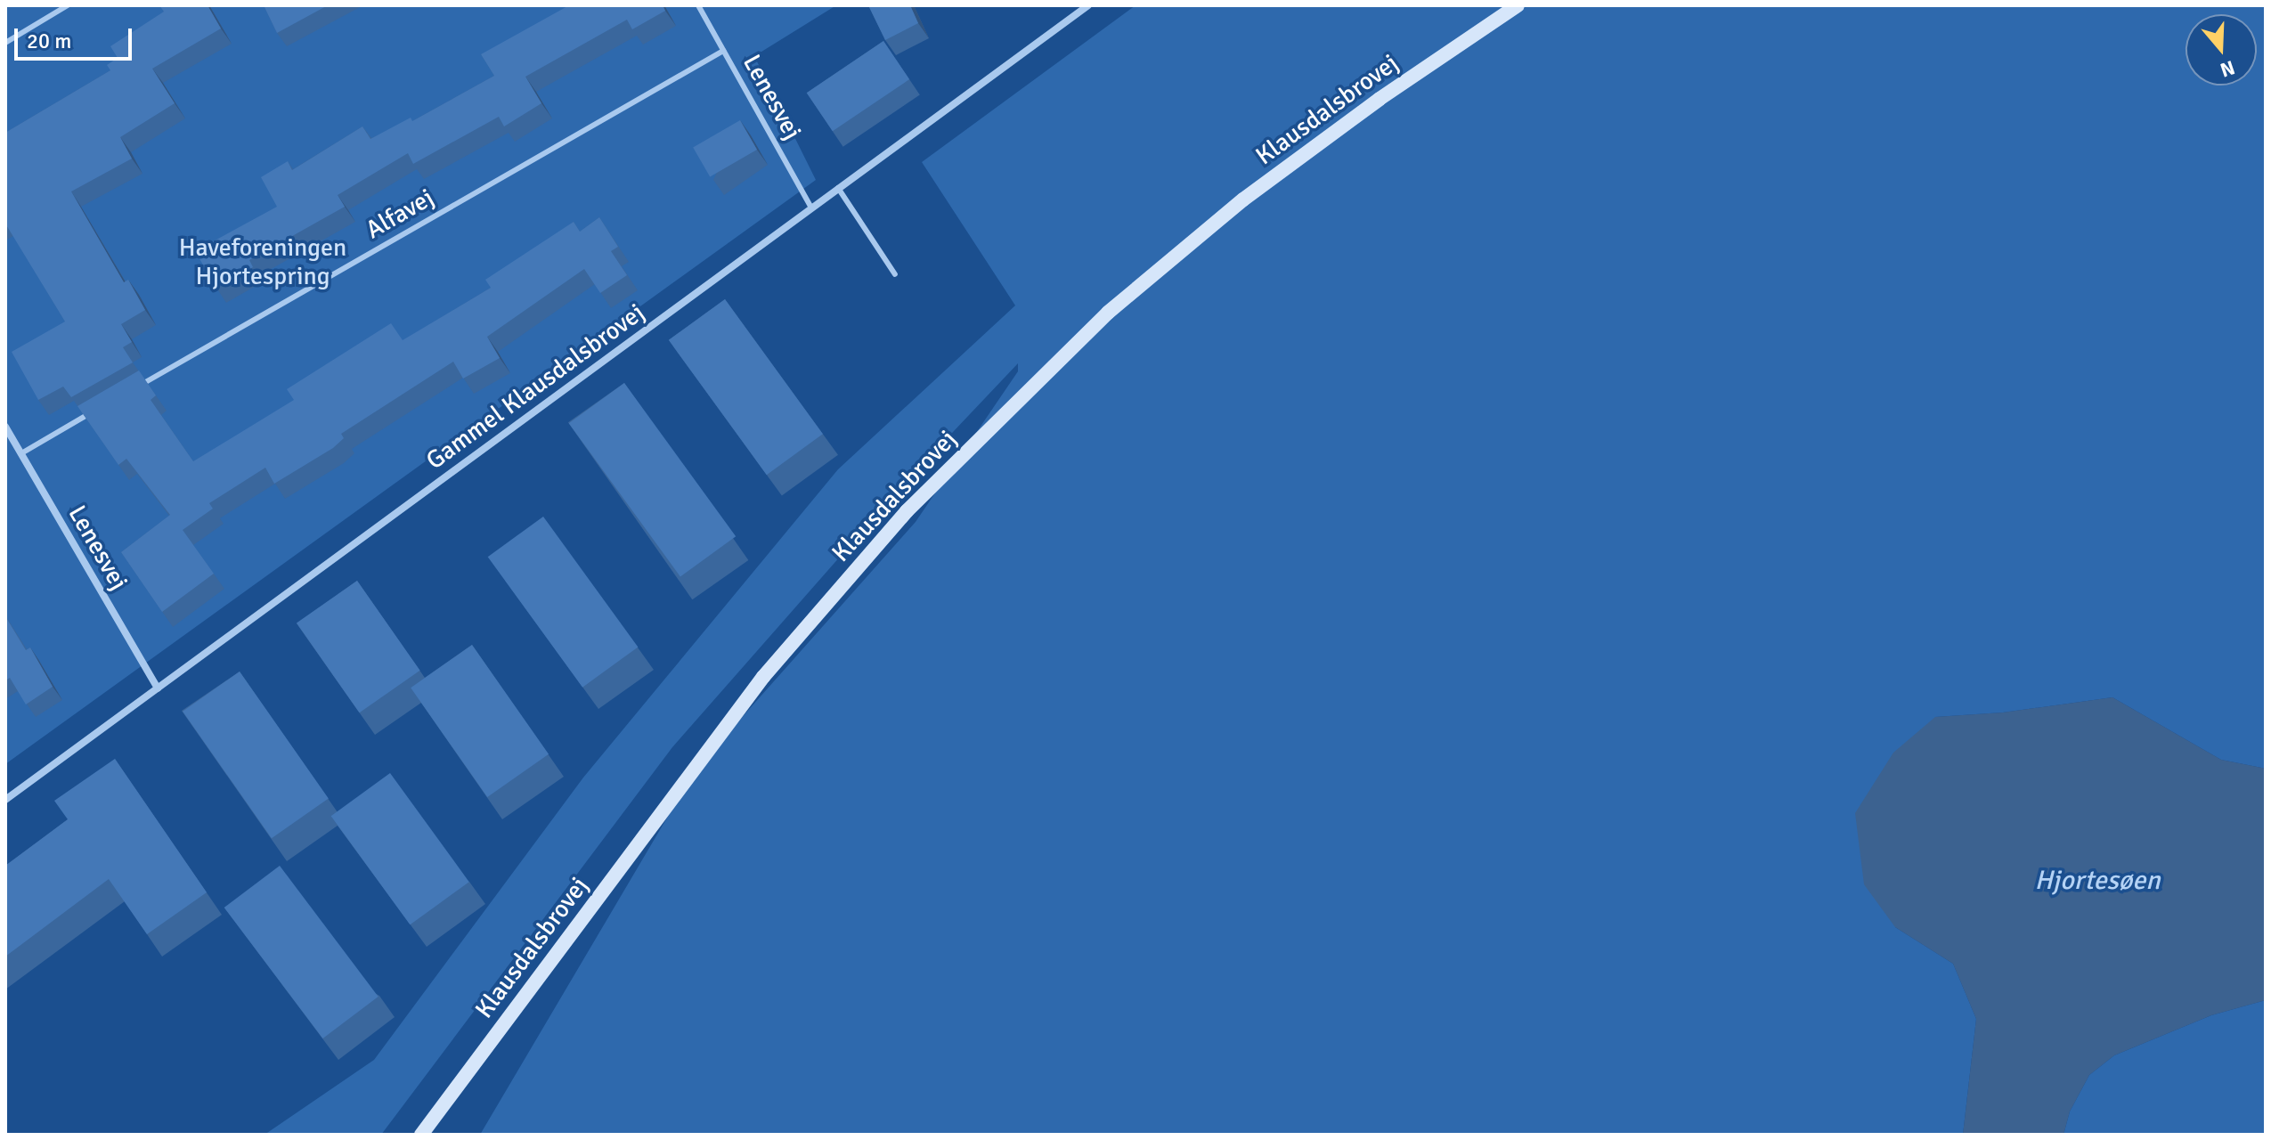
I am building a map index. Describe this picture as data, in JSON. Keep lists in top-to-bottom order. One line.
{"streets":{"street":["Lenesvej","Klausdalsbrovej","Gammel Klausdalsbrovej"],"lane":["Alfavej"]},"crossings":[["Lenesvej","Alfavej"],["Lenesvej","Gammel Klausdalsbrovej"]],"water":["Hjortesøen"],"parks":["Haveforeningen Hjortespring"],"scale_bar":"20 m","north":"bottom"}
